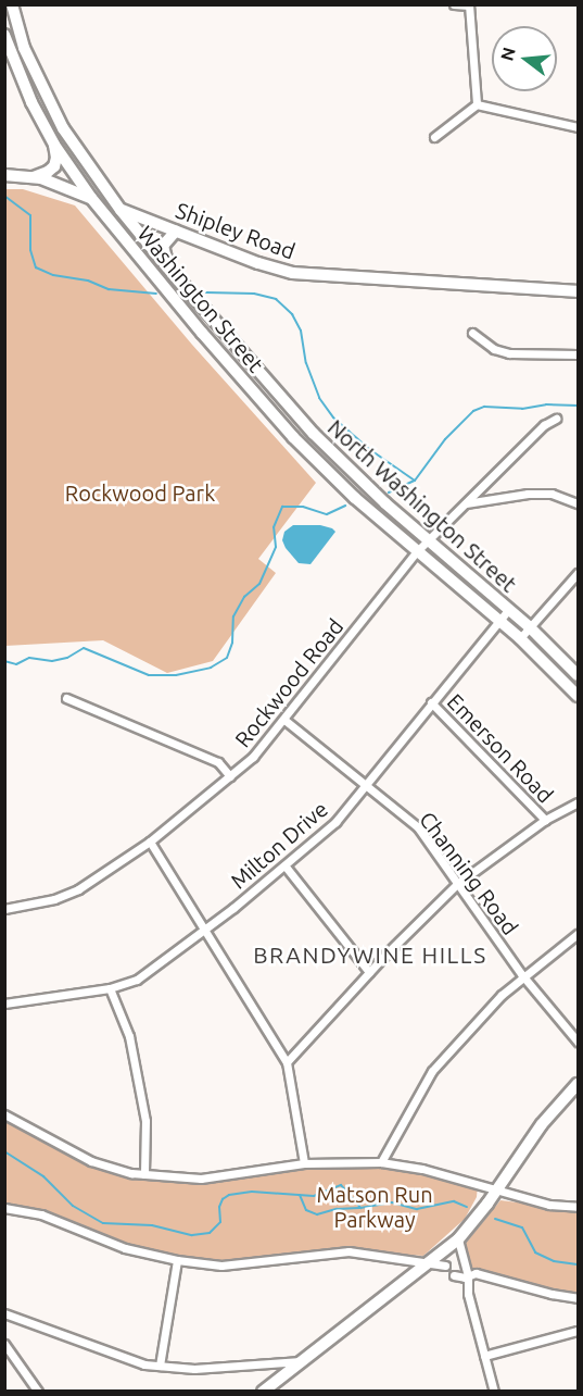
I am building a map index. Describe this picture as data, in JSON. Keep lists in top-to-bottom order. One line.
{"streets":{"main road":["Shipley Road","Washington Street","North Washington Street"],"street":["Rockwood Road","Emerson Road","Milton Drive","Channing Road"]},"crossings":[["Shipley Road","Washington Street"],["Shipley Road","North Washington Street"],["Washington Street","North Washington Street"],["Washington Street","Rockwood Road"],["North Washington Street","Rockwood Road"],["North Washington Street","Milton Drive"],["Rockwood Road","Channing Road"],["Emerson Road","Milton Drive"],["Milton Drive","Channing Road"]],"districts":["BRANDYWINE HILLS"],"parks":["Rockwood Park","Matson Run Parkway"],"north":"left"}
